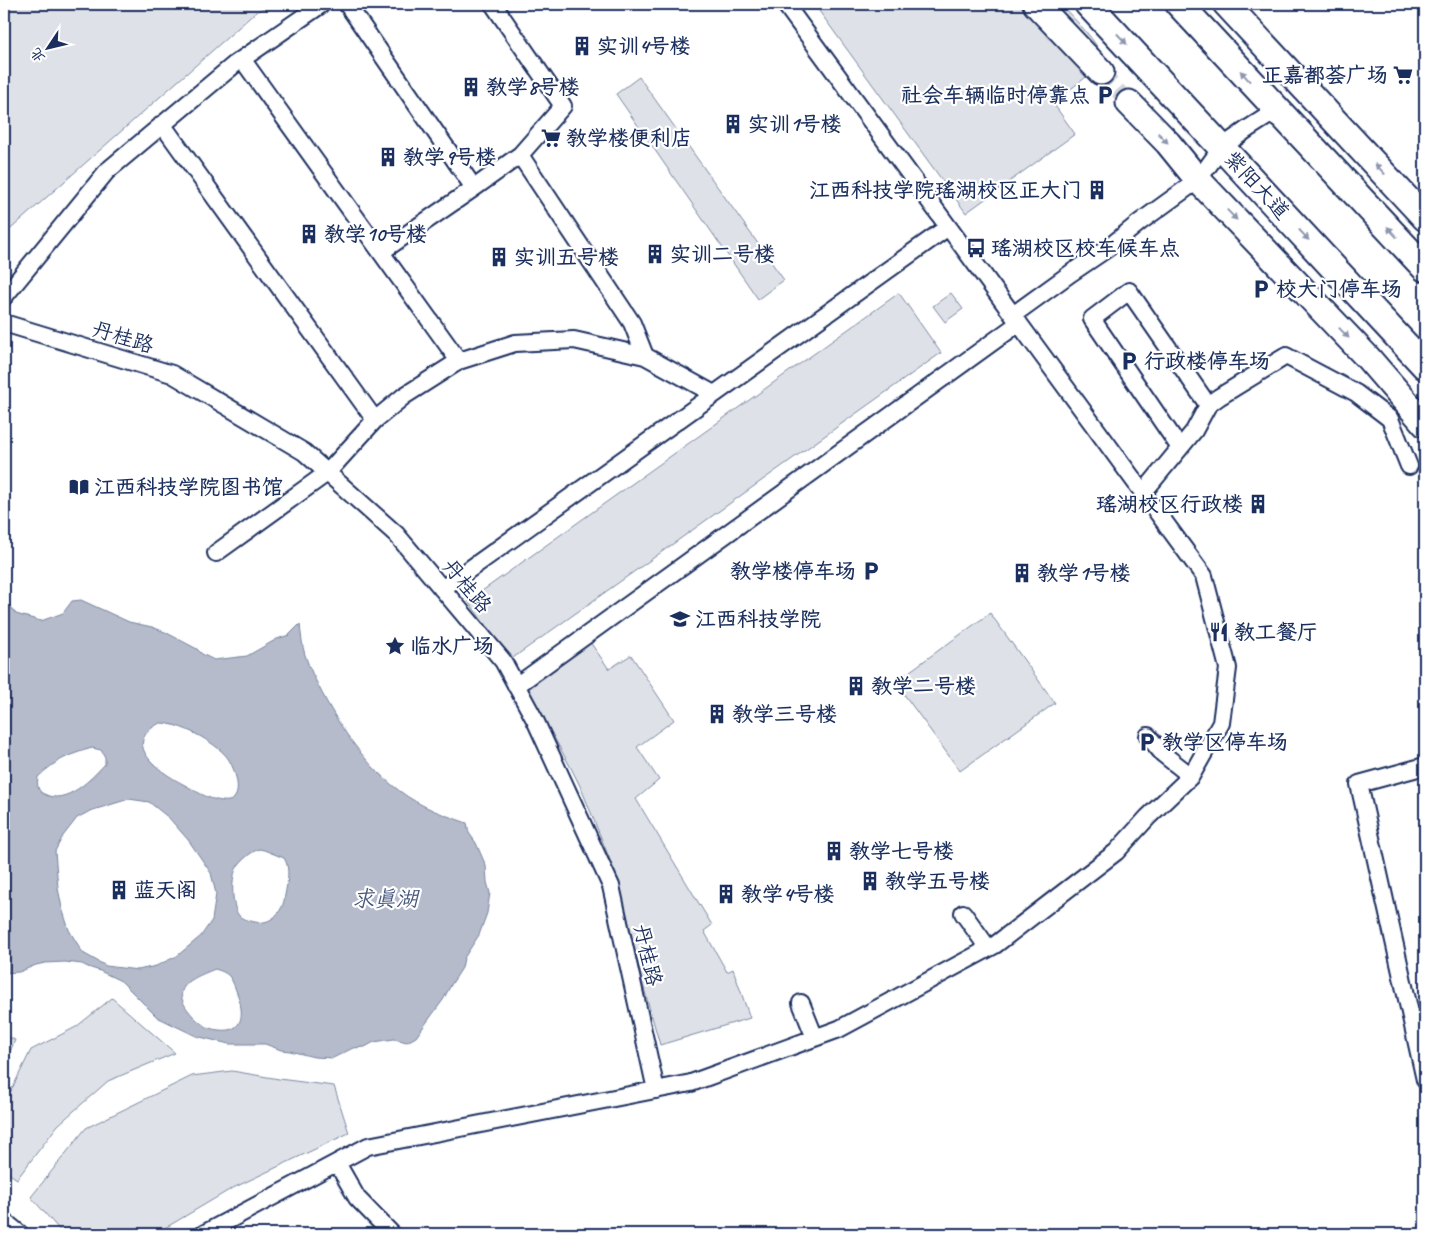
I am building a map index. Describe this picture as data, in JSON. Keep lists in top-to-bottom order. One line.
{"streets":{"highway":["紫阳大道"],"street":["丹桂路"]},"water":["求真湖"],"places":{"building":["实训4号楼","教学8号楼","实训1号楼","教学9号楼","江西科技学院瑶湖校区正大门","教学10号楼","实训二号楼","实训五号楼","瑶湖校区行政楼","教学1号楼","教学二号楼","教学三号楼","教学七号楼","教学五号楼","蓝天阁","教学4号楼"],"supermarket":["正嘉都荟广场","教学楼便利店"],"parking":["社会车辆临时停靠点","校大门停车场","行政楼停车场","教学楼停车场","教学区停车场"],"bus stop":["瑶湖校区校车候车点"],"library":["江西科技学院图书馆"],"school or university":["江西科技学院"],"restaurant":["教工餐厅"],"place":["临水广场"]},"north":"bottom left"}
